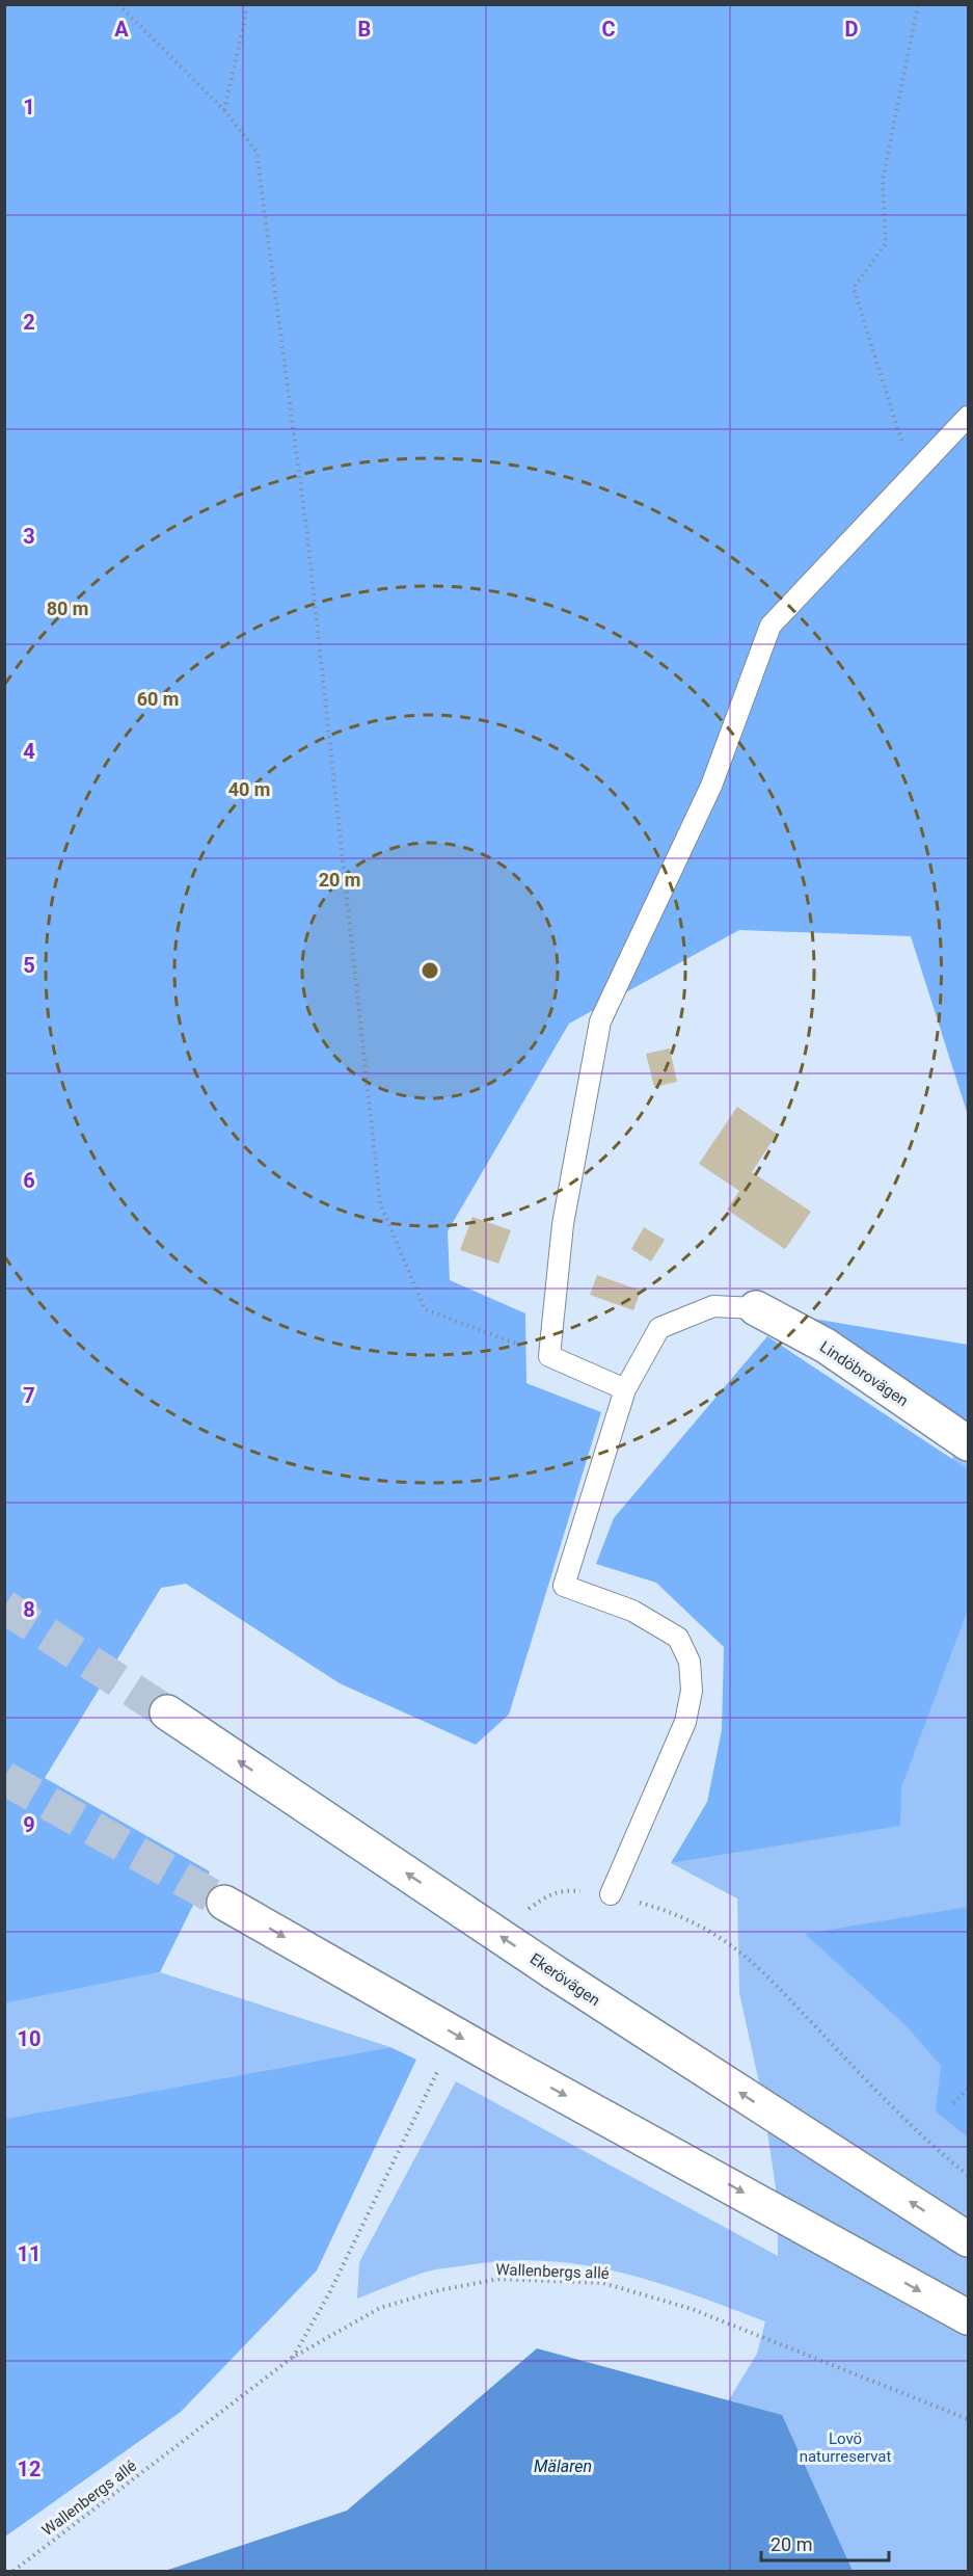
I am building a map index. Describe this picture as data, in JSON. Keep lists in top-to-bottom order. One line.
{"streets":{"main road":["Lindöbrovägen","Ekerövägen"],"path":["Wallenbergs allé"]},"water":["Mälaren"],"parks":["Lovö naturreservat"],"scale_bar":"20 m","grid":{"columns":["A","B","C","D"],"rows":["1","2","3","4","5","6","7","8","9","10","11","12"]},"rings":["80 m","60 m","40 m","20 m"]}
